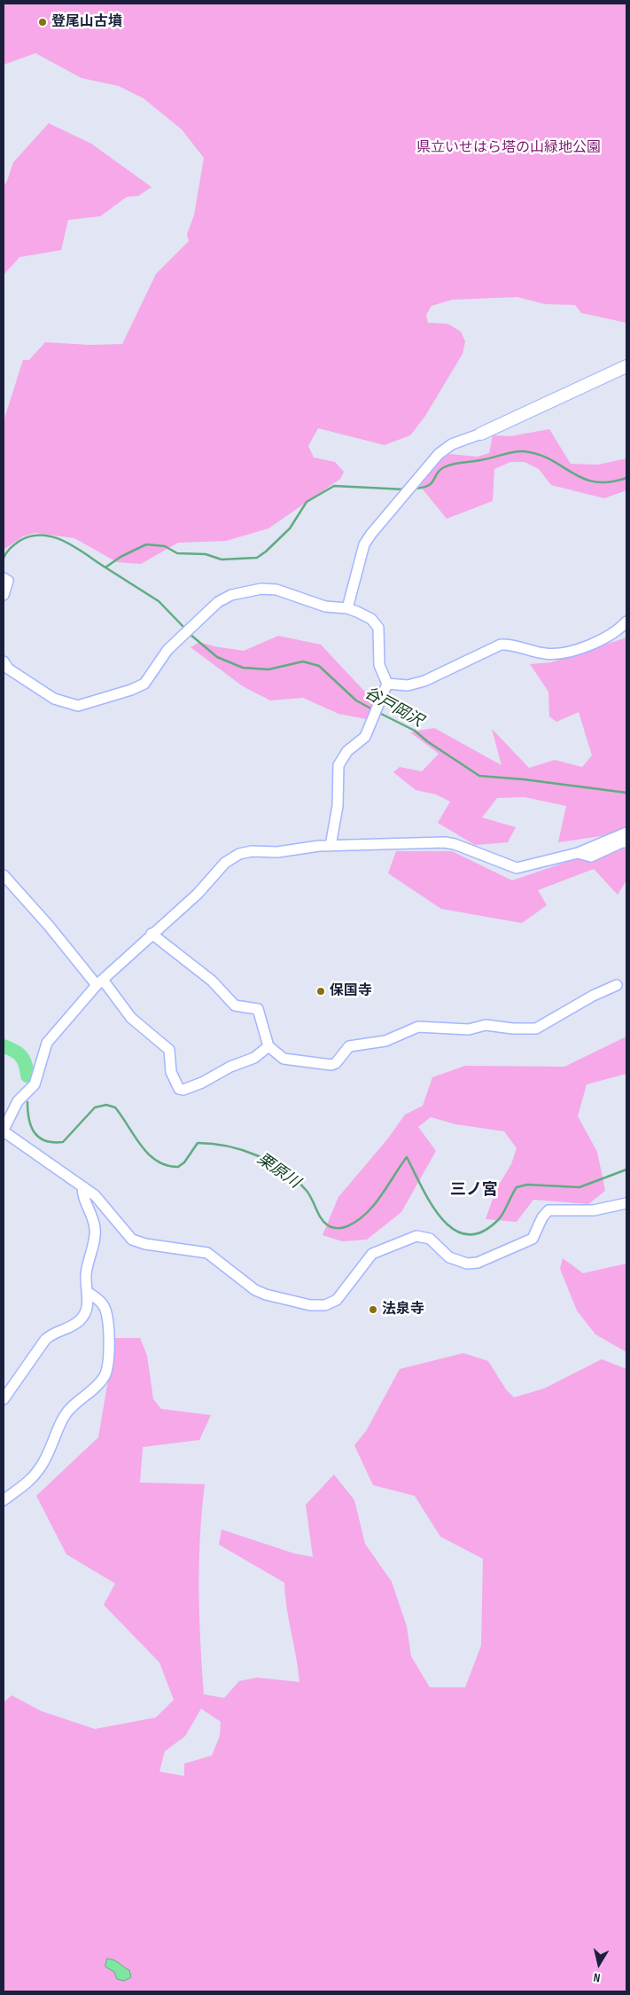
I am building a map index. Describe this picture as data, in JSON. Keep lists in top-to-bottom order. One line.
{"districts":["三ノ宮"],"water":["谷戸岡沢","栗原川"],"parks":["県立いせはら塔の山緑地公園"],"places":["登尾山古墳","保国寺","法泉寺"],"north":"bottom"}
